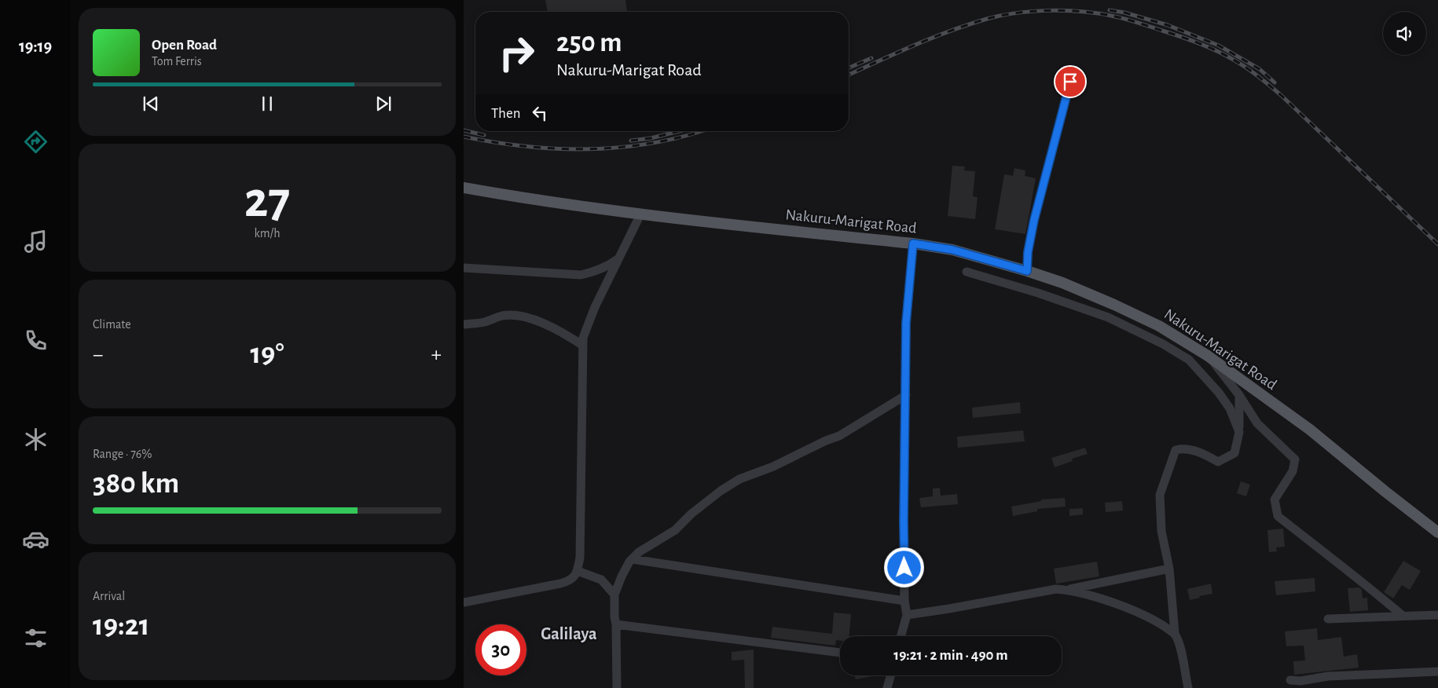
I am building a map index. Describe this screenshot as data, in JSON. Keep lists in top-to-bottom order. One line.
{"streets":{"main road":["Nakuru-Marigat Road"]},"districts":["Galilaya"],"page":{"tabs":"19:19","turn":["250 m","Nakuru-Marigat Road"],"song":["Open Road","Tom Ferris"],"then":"Then","tile":[["27","km/h"],"Climate",["Range · 76%","380 km"],["Arrival","19:21"]],"heat":["−","19°","+"],"limit":"30","trip":"19:21 · 2 min · 490 m"}}
